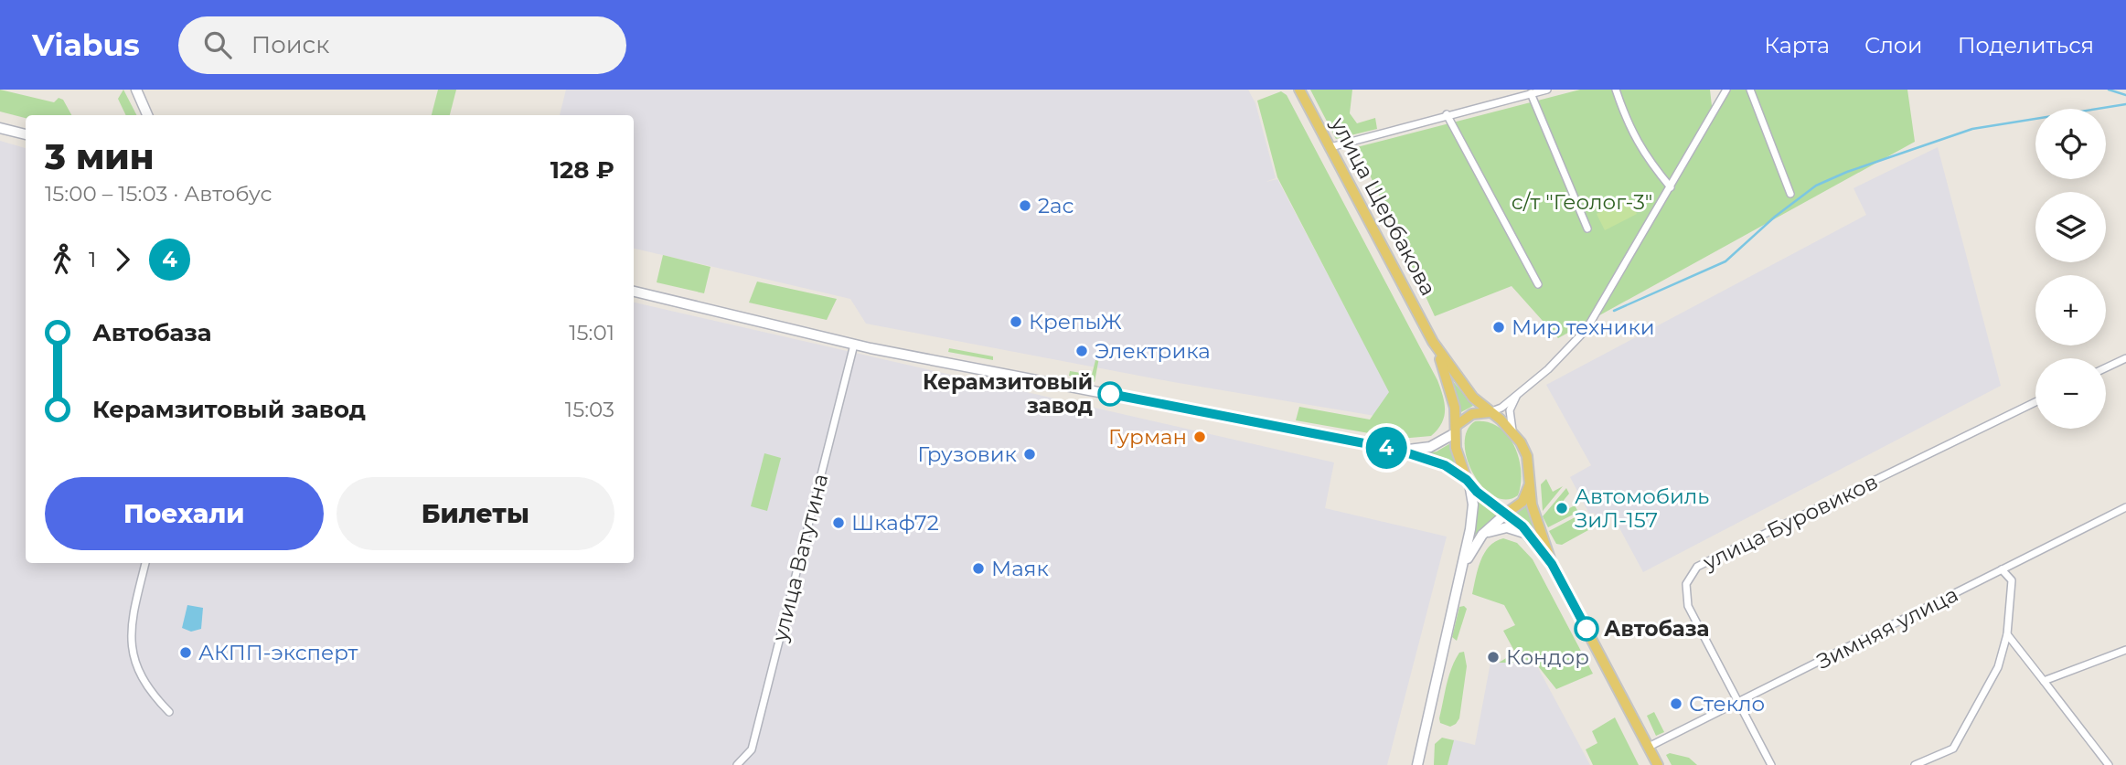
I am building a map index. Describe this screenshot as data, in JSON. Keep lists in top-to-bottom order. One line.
{"streets":{"main road":["улица Щербакова"],"street":["улица Буровиков","улица Ватутина","Зимняя улица"]},"crossings":[["улица Буровиков","Зимняя улица"]],"parks":["с/т \"Геолог-3\""],"places":["2ас","КрепыЖ","Мир техники","Электрика","Керамзитовый завод","Гурман","Грузовик","Автомобиль ЗиЛ-157","Шкаф72","Маяк","Автобаза","АКПП-эксперт","Кондор","Стекло"],"lines":["bus line 4"],"page":{"header":"Viabus","search":"Поиск","nav":["Карта","Слои","Поделиться"],"on_map":"4","map_buttons":["+","−"],"heading":["3 мин","15:00 – 15:03 · Автобус","128 ₽"],"legs":["1","4"],"list":[{"name":"Автобаза","value":"15:01"},{"name":"Керамзитовый завод","value":"15:03"}],"buttons":["Поехали","Билеты"]}}
